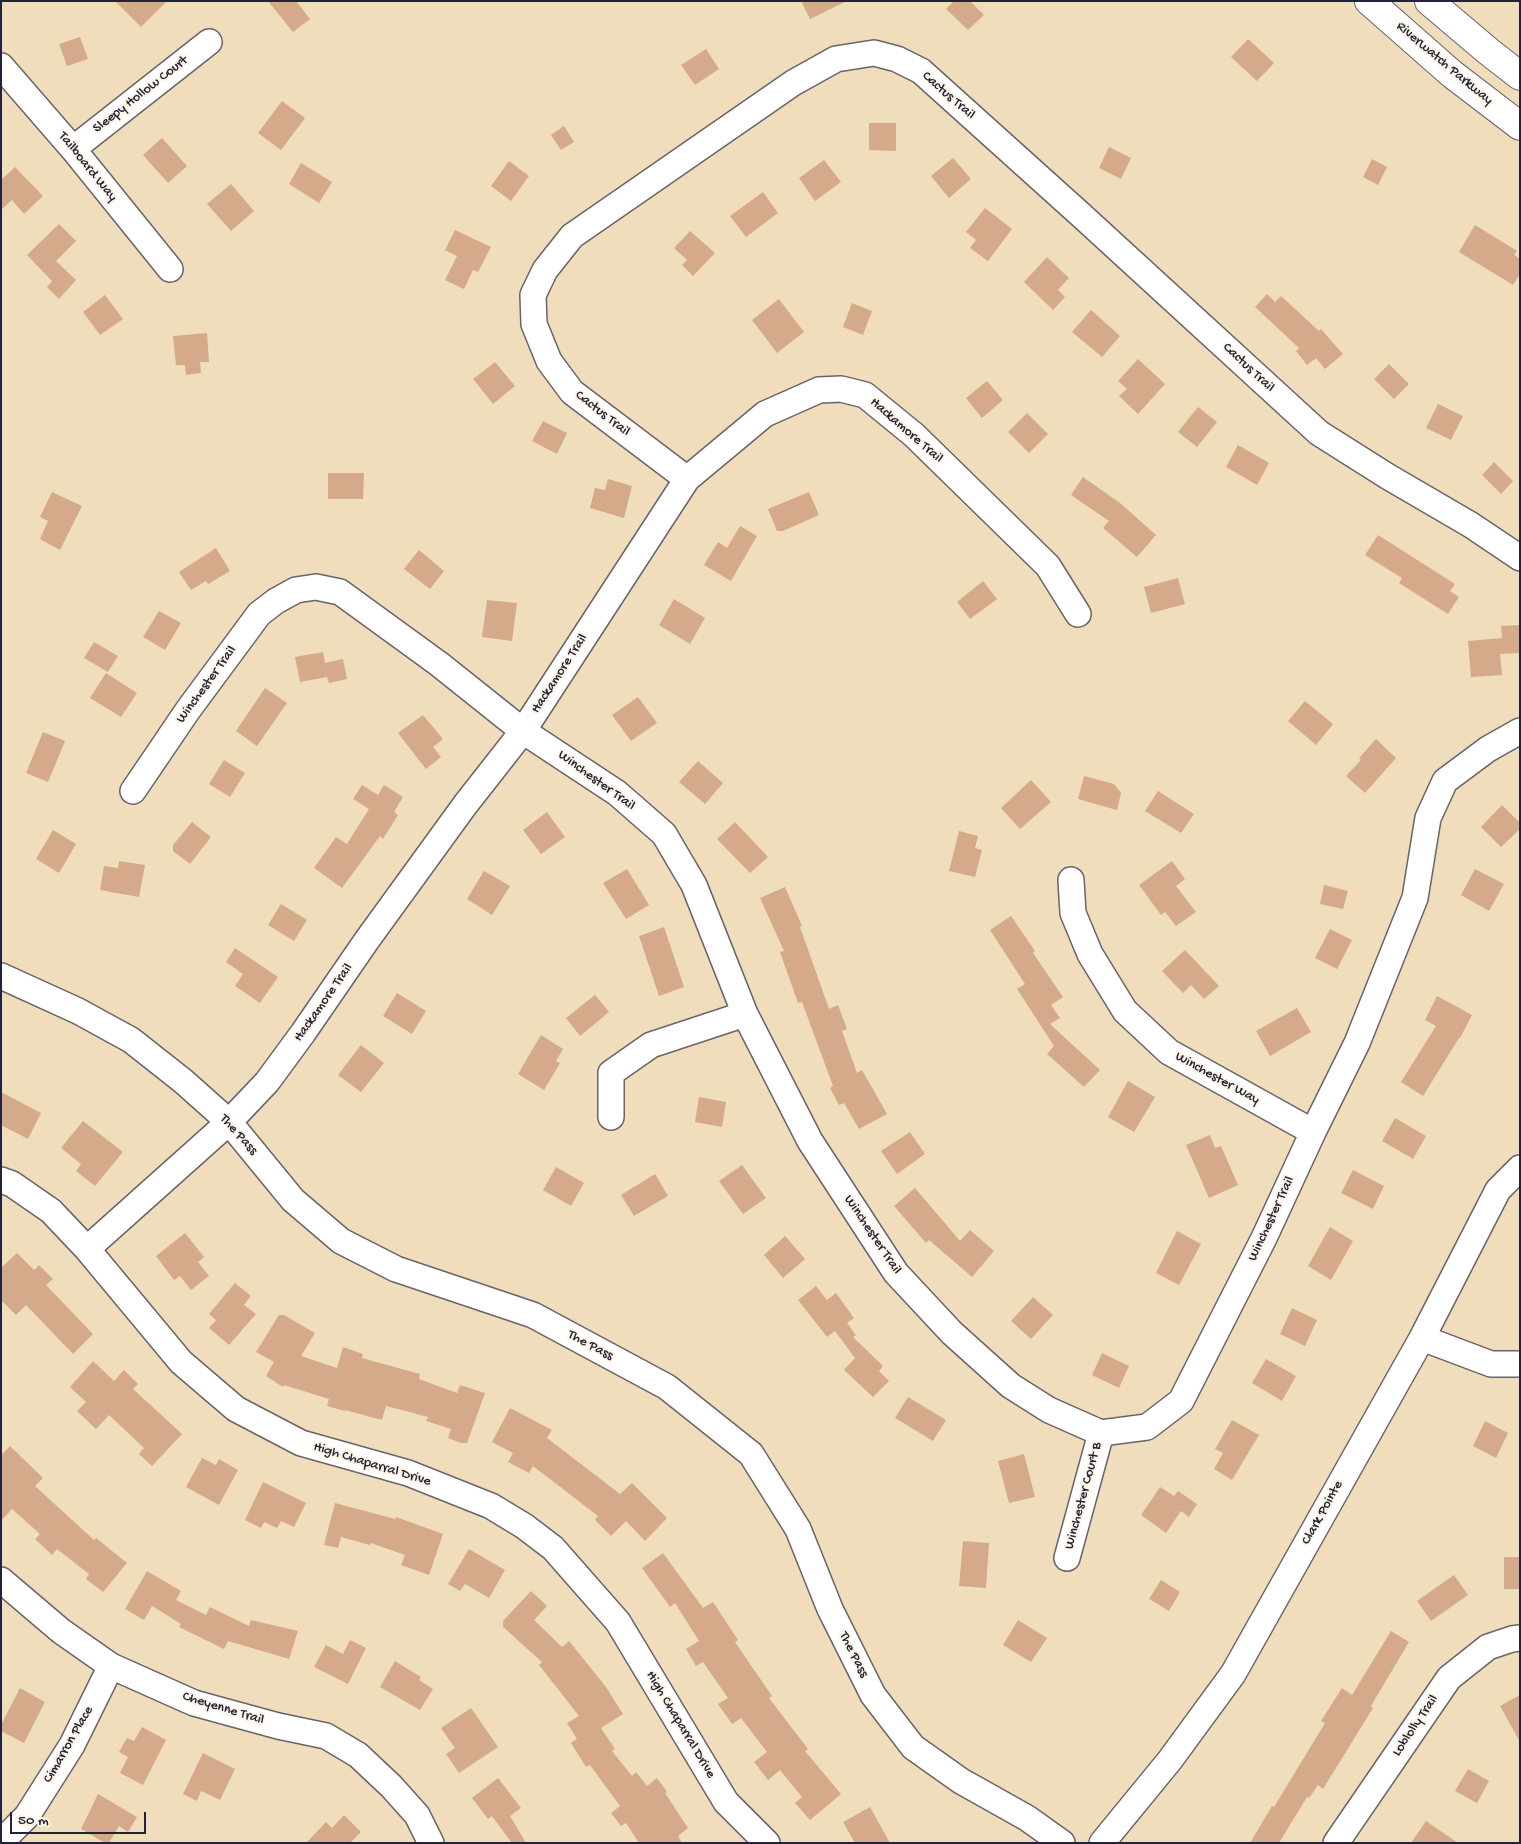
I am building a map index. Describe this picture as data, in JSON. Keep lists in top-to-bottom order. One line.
{"streets":{"main road":["Riverwatch Parkway"],"street":["Sleepy Hollow Court","Cactus Trail","Tailboard Way","Hackamore Trail","Winchester Trail","Winchester Way","The Pass","High Chaparral Drive","Winchester Court B","Clark Pointe","Cheyenne Trail","Loblolly Trail","Cimarron Place"]},"crossings":[["Sleepy Hollow Court","Tailboard Way"],["Cactus Trail","Hackamore Trail"],["Hackamore Trail","Winchester Trail"],["Hackamore Trail","The Pass"],["Hackamore Trail","High Chaparral Drive"],["Winchester Trail","Winchester Way"],["Winchester Trail","Winchester Court B"],["Cheyenne Trail","Cimarron Place"]],"scale_bar":"50 m"}
